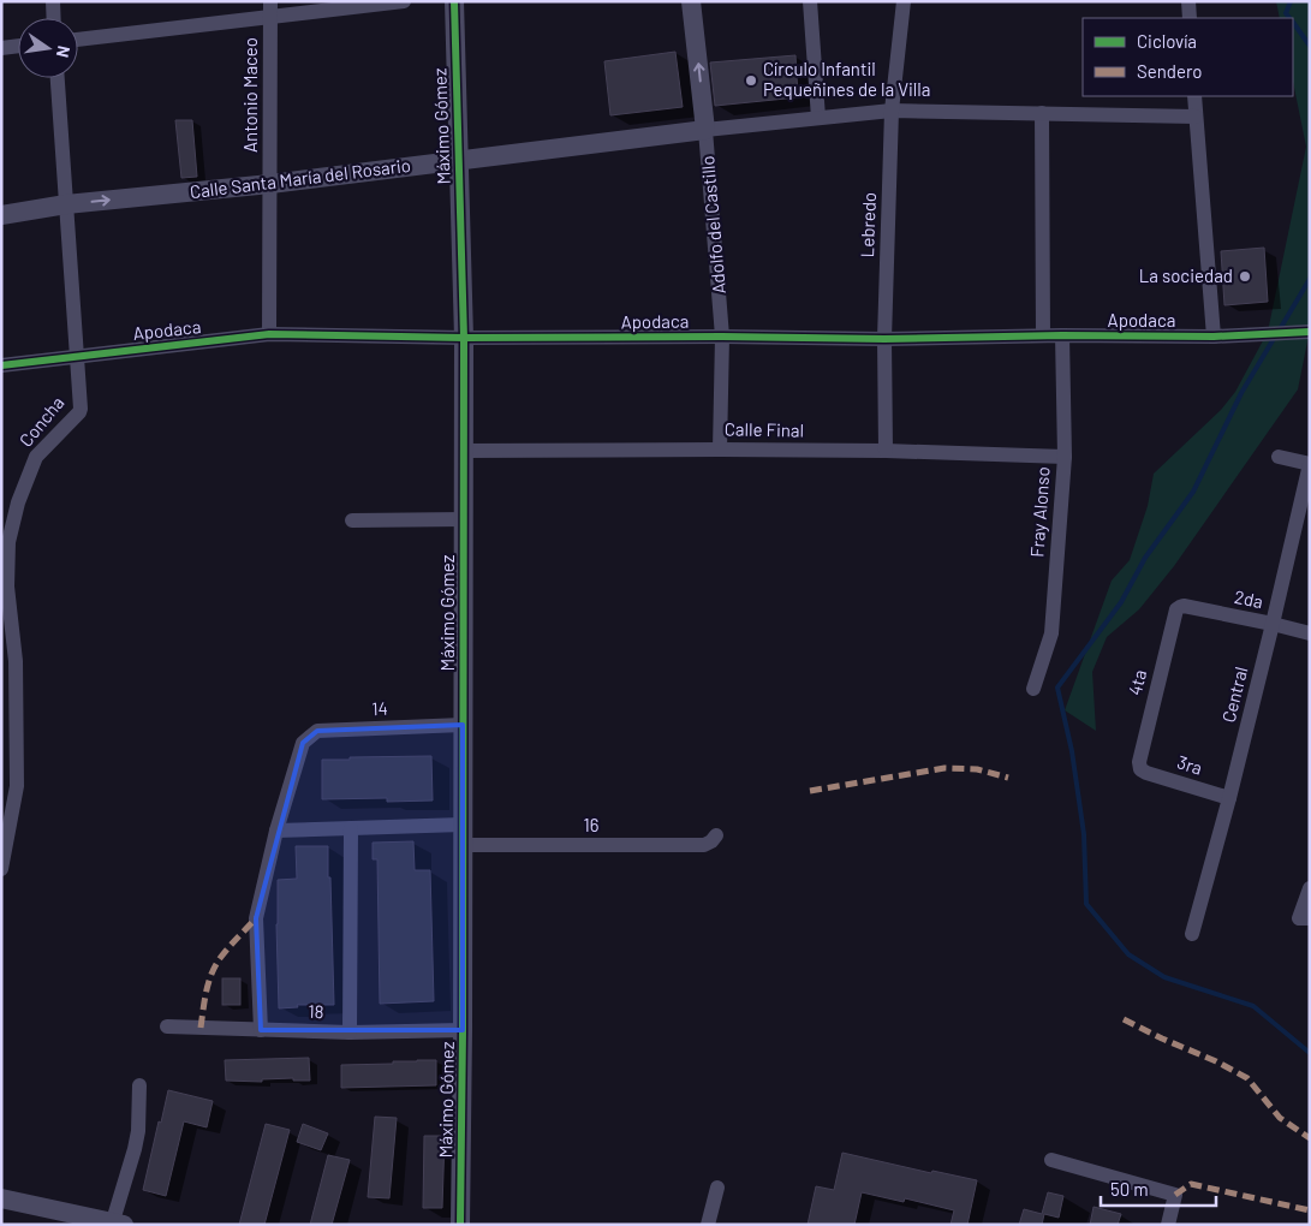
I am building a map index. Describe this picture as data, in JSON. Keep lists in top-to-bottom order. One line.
{"streets":{"street":["Antonio Maceo","Máximo Gómez","Calle Santa María del Rosario","Adolfo del Castillo","Lebredo","Apodaca","Concha","Calle Final","Fray Alonso","2da","4ta","Central","14","3ra","16","18"]},"crossings":[["Antonio Maceo","Calle Santa María del Rosario"],["Antonio Maceo","Apodaca"],["Máximo Gómez","Calle Santa María del Rosario"],["Máximo Gómez","Apodaca"],["Máximo Gómez","Calle Final"],["Máximo Gómez","14"],["Máximo Gómez","16"],["Máximo Gómez","18"],["Calle Santa María del Rosario","Adolfo del Castillo"],["Calle Santa María del Rosario","Concha"],["Adolfo del Castillo","Apodaca"],["Adolfo del Castillo","Calle Final"],["Lebredo","Apodaca"],["Lebredo","Calle Final"],["Apodaca","Concha"],["Apodaca","Fray Alonso"],["Calle Final","Fray Alonso"],["2da","4ta"],["2da","Central"],["4ta","3ra"],["Central","3ra"]],"places":["Círculo Infantil Pequeñines de la Villa","La sociedad"],"legend":["Ciclovía","Sendero"],"scale_bar":"50 m","north":"right"}
